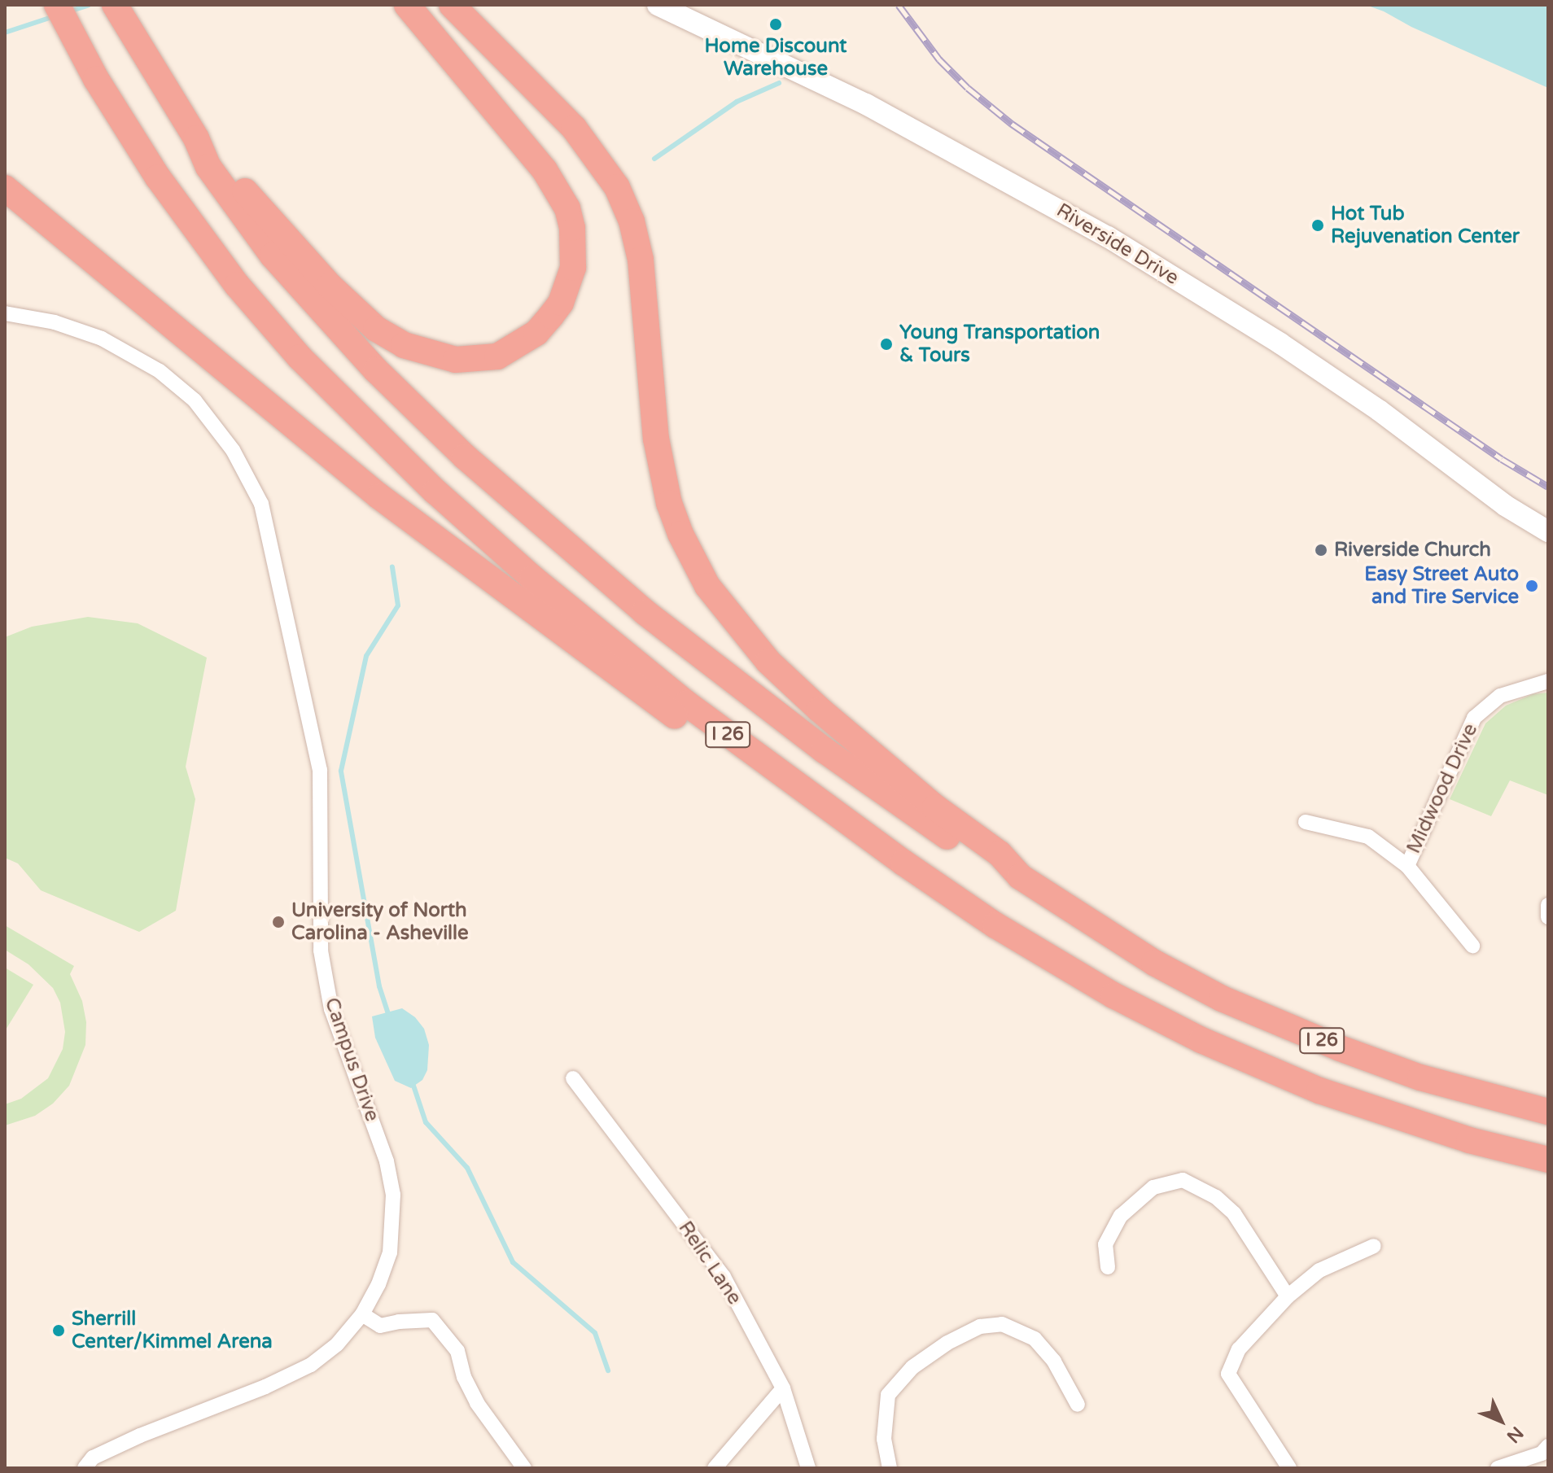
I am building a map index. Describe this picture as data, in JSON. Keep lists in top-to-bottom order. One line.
{"streets":{"highway":["I 26"],"main road":["Riverside Drive"],"street":["Midwood Drive","Campus Drive","Relic Lane"]},"places":["Home Discount Warehouse","Hot Tub Rejuvenation Center","Young Transportation & Tours","Riverside Church","Easy Street Auto and Tire Service","University of North Carolina - Asheville","Sherrill Center/Kimmel Arena"],"north":"bottom right"}
